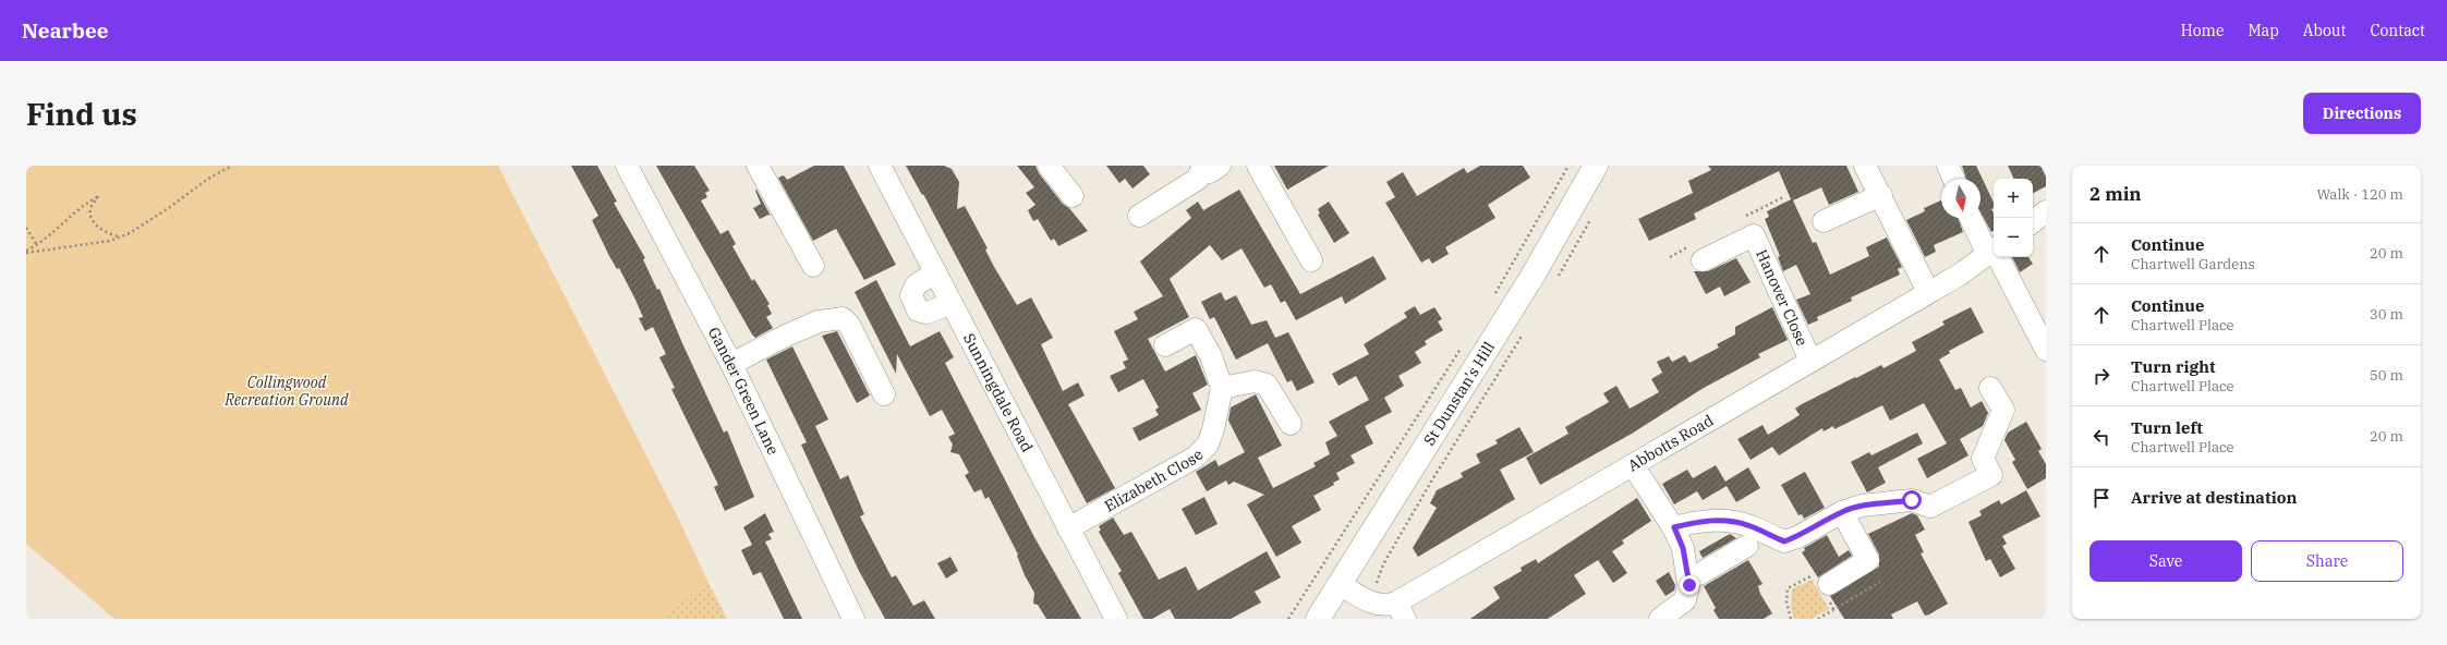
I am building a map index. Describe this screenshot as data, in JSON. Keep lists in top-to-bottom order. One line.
{"streets":{"highway":["St Dunstan's Hill"],"street":["Hanover Close","Gander Green Lane","Sunningdale Road","Abbotts Road","Elizabeth Close"]},"crossings":[["Hanover Close","Abbotts Road"],["Sunningdale Road","Elizabeth Close"],["St Dunstan's Hill","Abbotts Road"]],"parks":["Collingwood Recreation Ground"],"north":"bottom","page":{"header":"Nearbee","nav":["Home","Map","About","Contact"],"buttons":["Directions",["Save","Share"]],"title":"Find us","heading":["2 min","Walk · 120 m"],"map_buttons":["+","−"],"list":[["Continue","Chartwell Gardens","20 m"],["Continue","Chartwell Place","30 m"],["Turn right","Chartwell Place","50 m"],["Turn left","Chartwell Place","20 m"],"Arrive at destination"]}}
